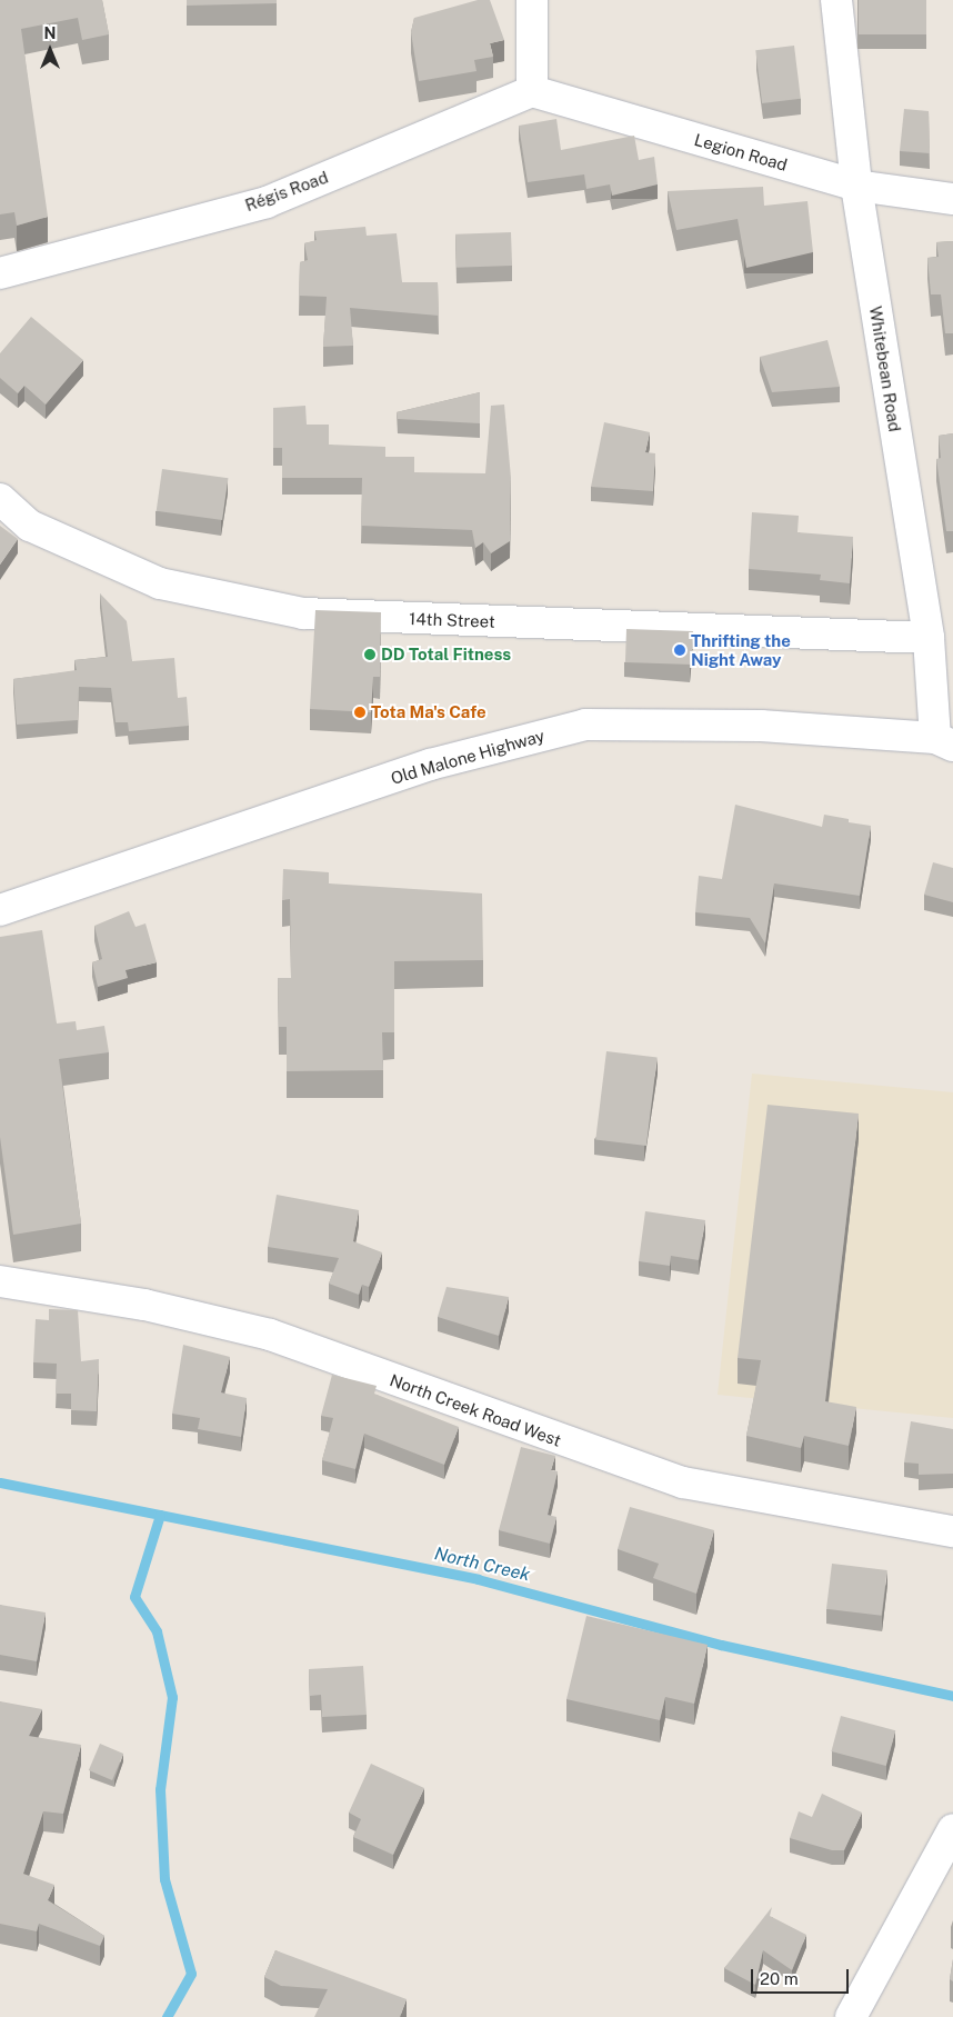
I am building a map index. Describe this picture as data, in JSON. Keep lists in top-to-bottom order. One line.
{"streets":{"street":["Legion Road","Régis Road","Whitebean Road","14th Street","Old Malone Highway","North Creek Road West"]},"crossings":[["Legion Road","Régis Road"],["Legion Road","Whitebean Road"],["Whitebean Road","14th Street"],["Whitebean Road","Old Malone Highway"]],"water":["North Creek"],"places":["Thrifting the Night Away","DD Total Fitness","Tota Ma's Cafe"],"scale_bar":"20 m","north":"top"}
